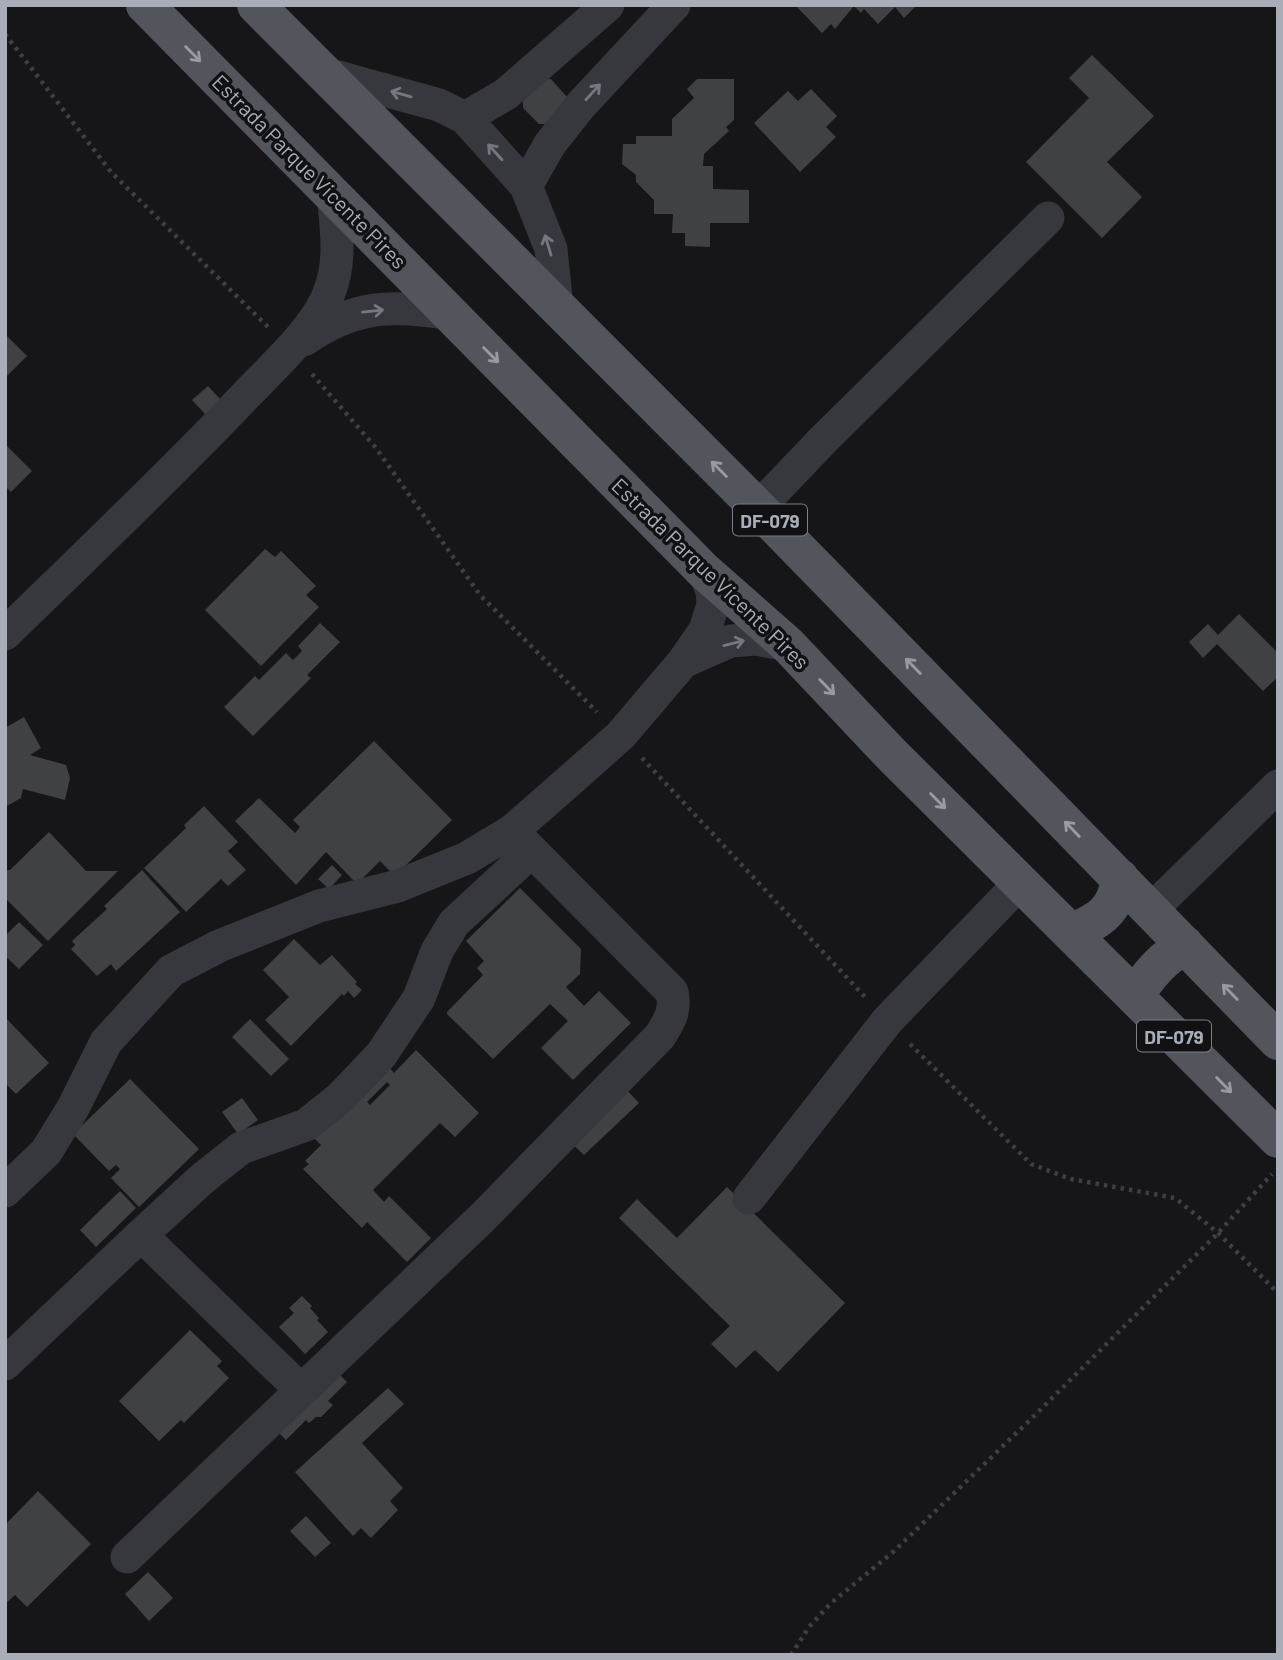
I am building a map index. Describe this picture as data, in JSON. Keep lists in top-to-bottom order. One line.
{"streets":{"main road":["Estrada Parque Vicente Pires","DF-079"]}}
